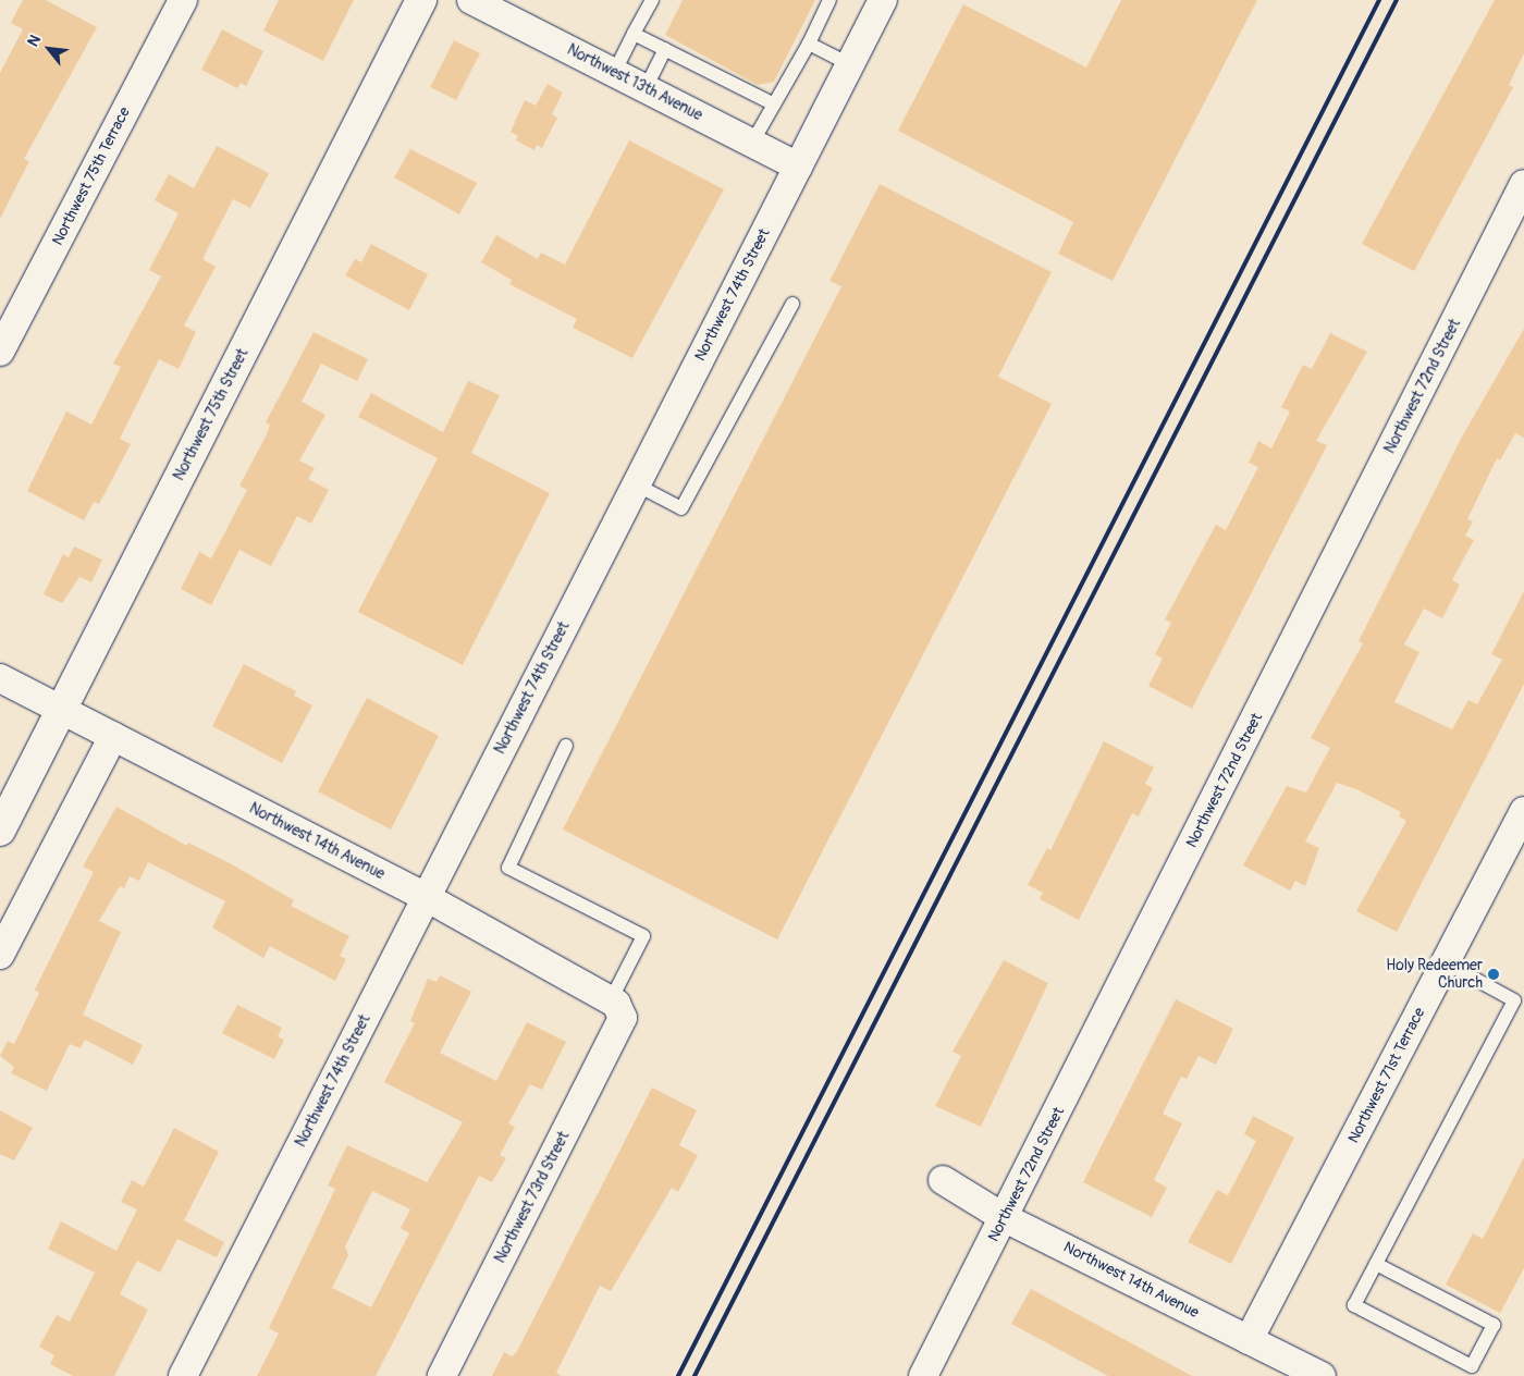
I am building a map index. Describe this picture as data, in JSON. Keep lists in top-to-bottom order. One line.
{"streets":{"street":["Northwest 13th Avenue","Northwest 75th Terrace","Northwest 74th Street","Northwest 72nd Street","Northwest 75th Street","Northwest 14th Avenue","Northwest 71st Terrace","Northwest 73rd Street"]},"crossings":[["Northwest 13th Avenue","Northwest 74th Street"],["Northwest 74th Street","Northwest 14th Avenue"],["Northwest 72nd Street","Northwest 14th Avenue"],["Northwest 75th Street","Northwest 14th Avenue"],["Northwest 14th Avenue","Northwest 71st Terrace"],["Northwest 14th Avenue","Northwest 73rd Street"]],"places":["Holy Redeemer Church"],"north":"top left"}
